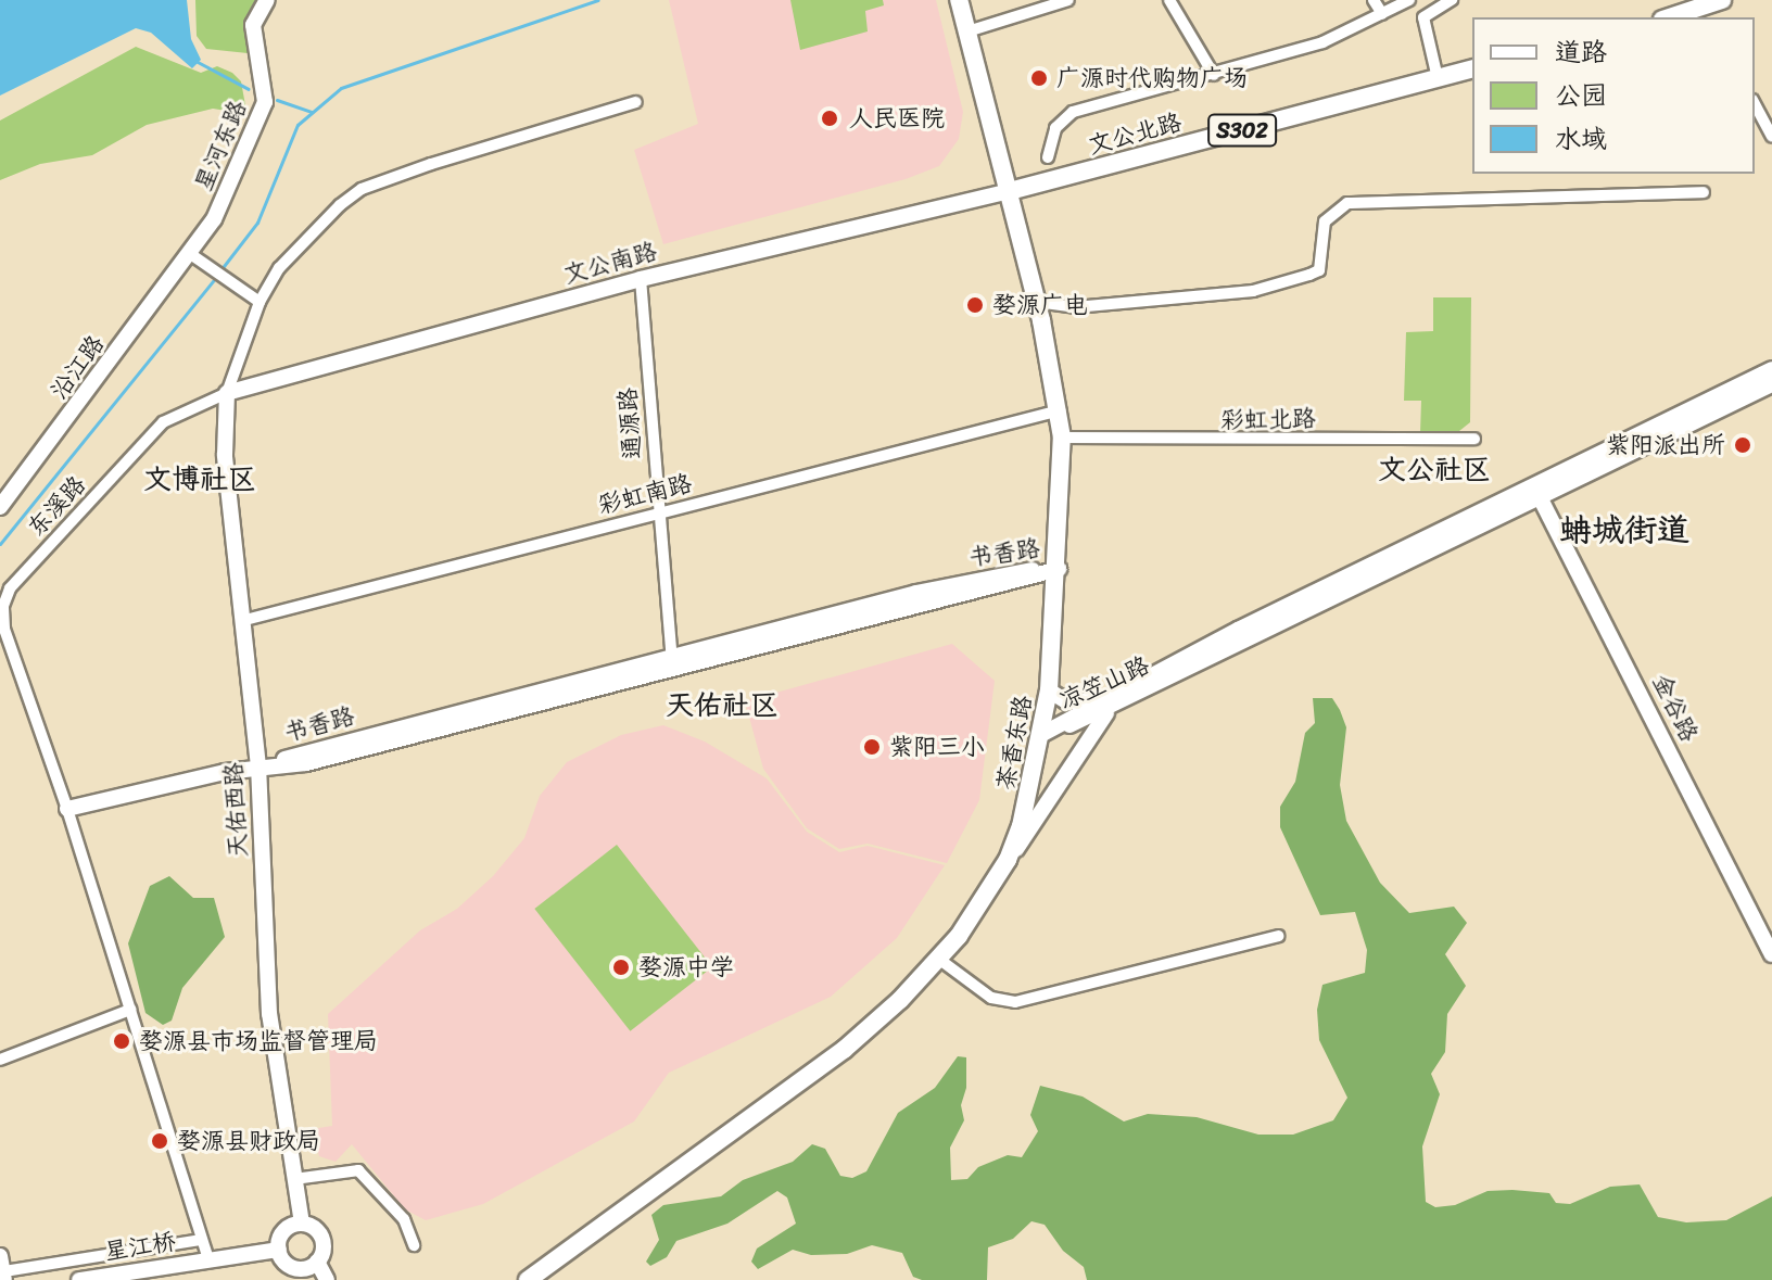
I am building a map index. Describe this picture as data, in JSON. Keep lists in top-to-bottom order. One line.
{"streets":{"main road":["S302","文公北路","茶香东路"],"street":["星河东路","文公南路","沿江路","彩虹北路","通源路","彩虹南路","东溪路","书香路","凉笠山路","金谷路","天佑西路","星江桥"]},"crossings":[["文公北路","文公南路"],["文公北路","茶香东路"],["星河东路","沿江路"],["文公南路","通源路"],["文公南路","东溪路"],["文公南路","茶香东路"],["文公南路","天佑西路"],["彩虹北路","茶香东路"],["通源路","彩虹南路"],["通源路","书香路"],["彩虹南路","茶香东路"],["彩虹南路","天佑西路"],["东溪路","书香路"],["东溪路","天佑西路"],["东溪路","星江桥"],["书香路","茶香东路"],["书香路","天佑西路"],["凉笠山路","金谷路"],["凉笠山路","茶香东路"],["天佑西路","星江桥"]],"districts":["文公社区","文博社区","蚺城街道","天佑社区"],"places":["广源时代购物广场","人民医院","婺源广电","紫阳派出所","紫阳三小","婺源中学","婺源县市场监督管理局","婺源县财政局"],"legend":["道路","公园","水域"]}
